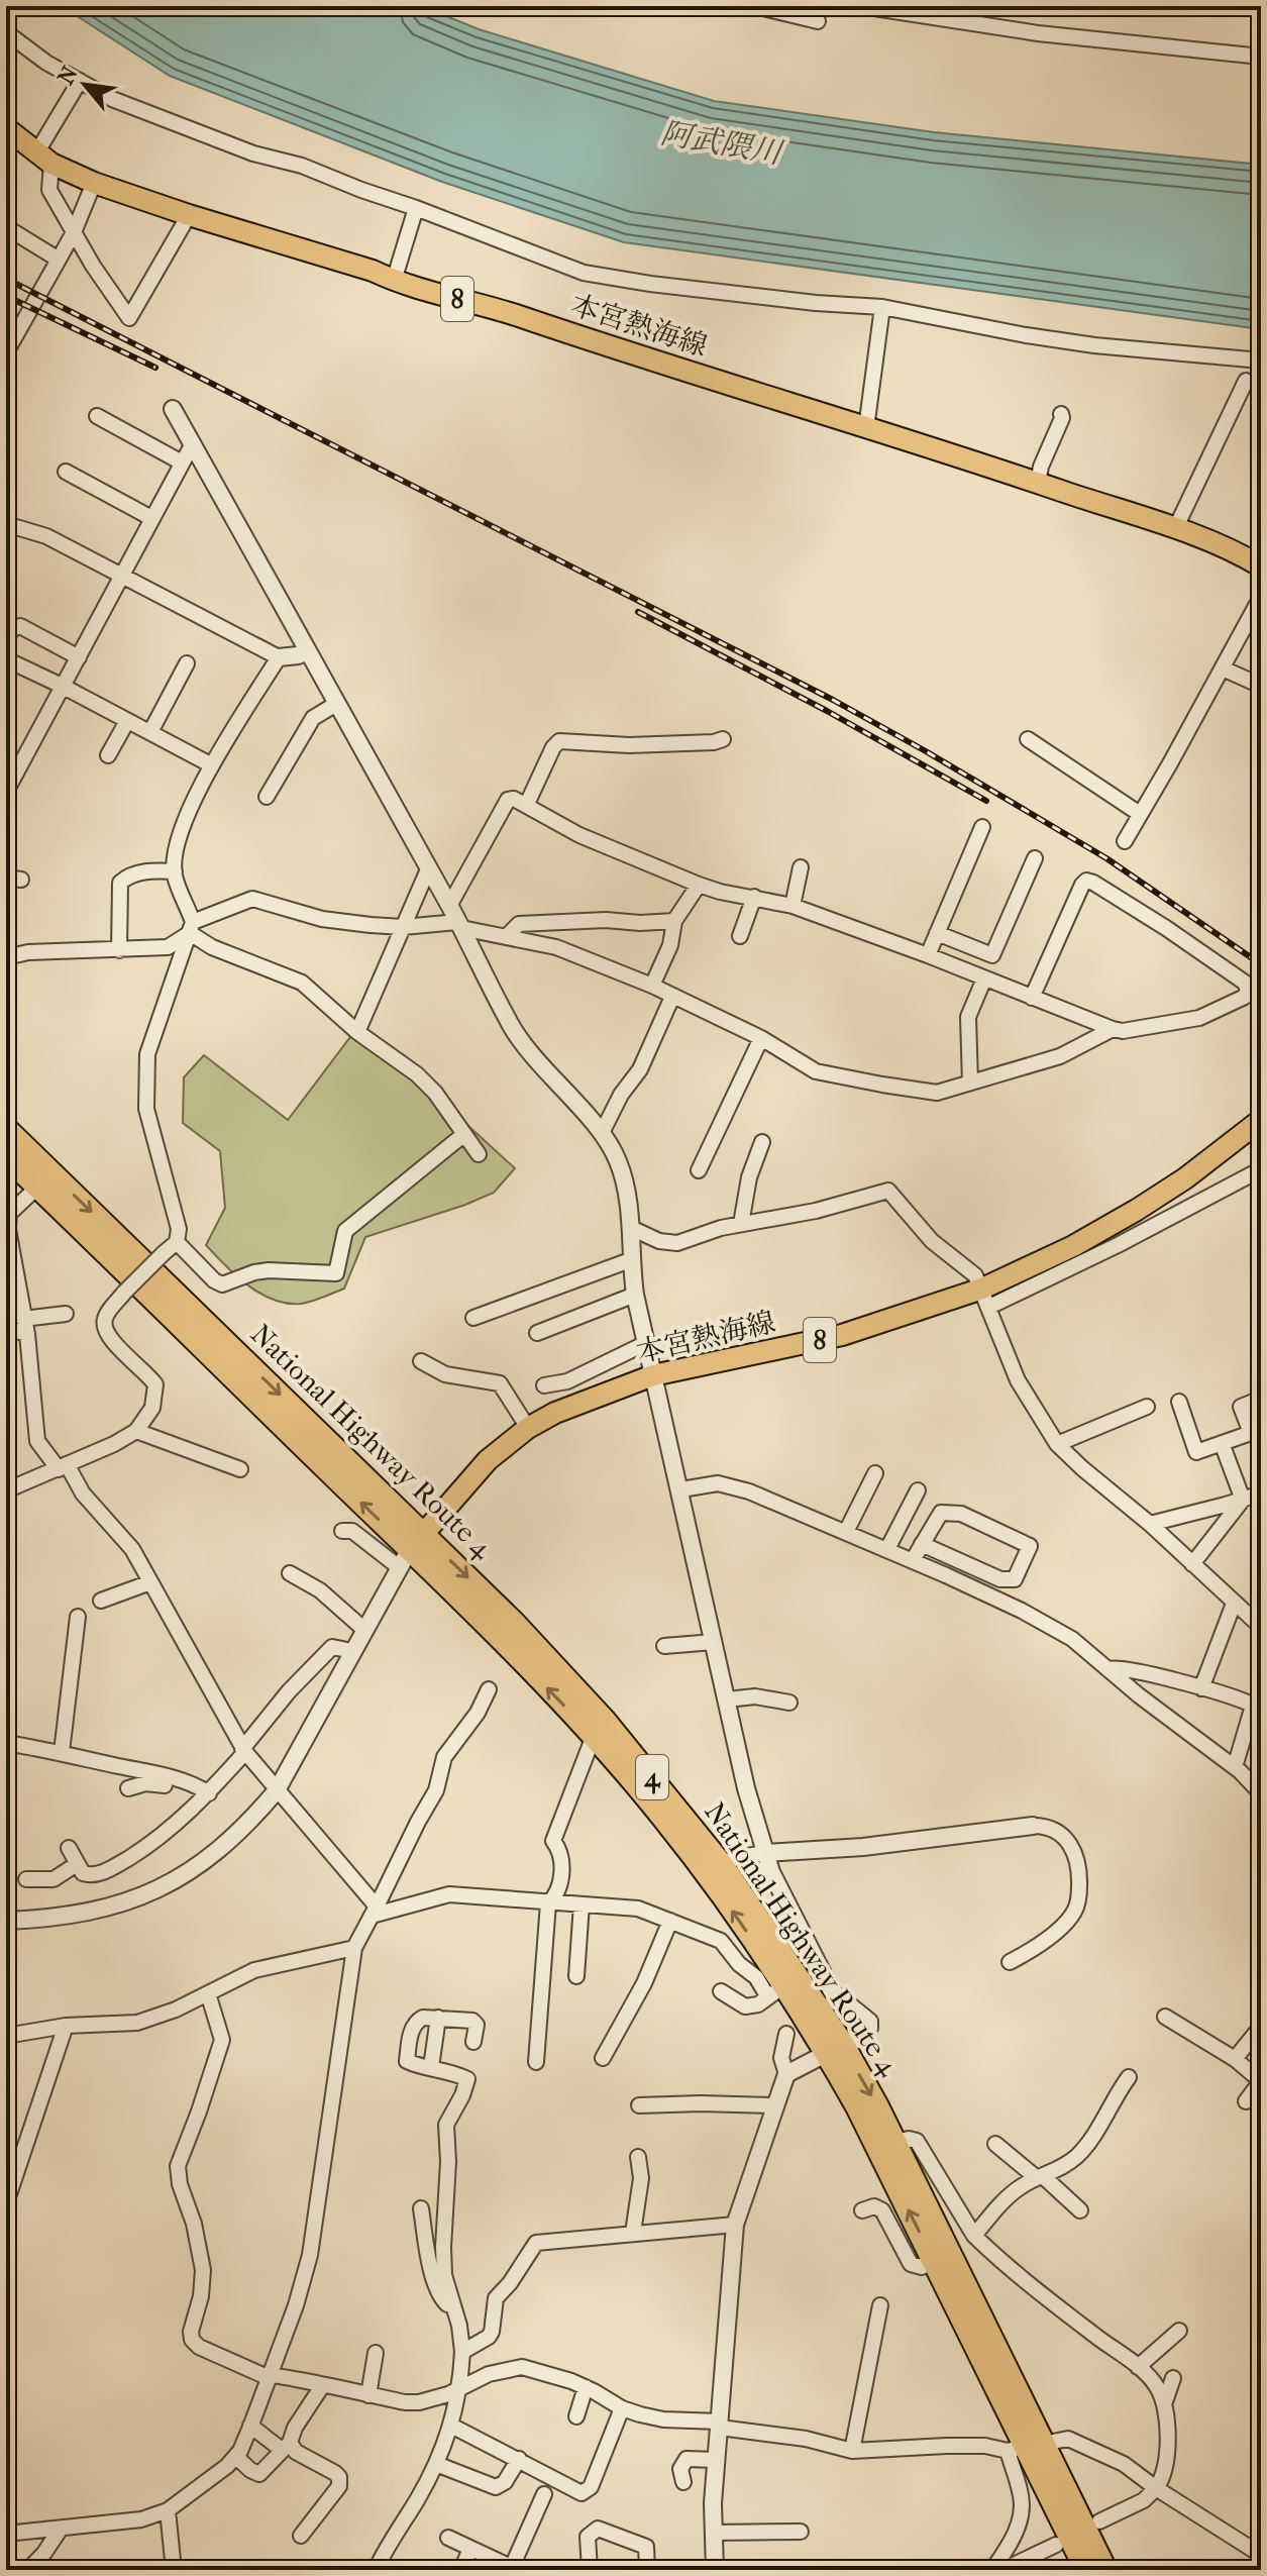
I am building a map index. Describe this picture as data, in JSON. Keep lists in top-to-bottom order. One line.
{"streets":{"highway":["National Highway Route 4","4"],"main road":["8","本宮熱海線"]},"crossings":[["本宮熱海線","National Highway Route 4"]],"water":["阿武隈川"],"north":"top left"}
